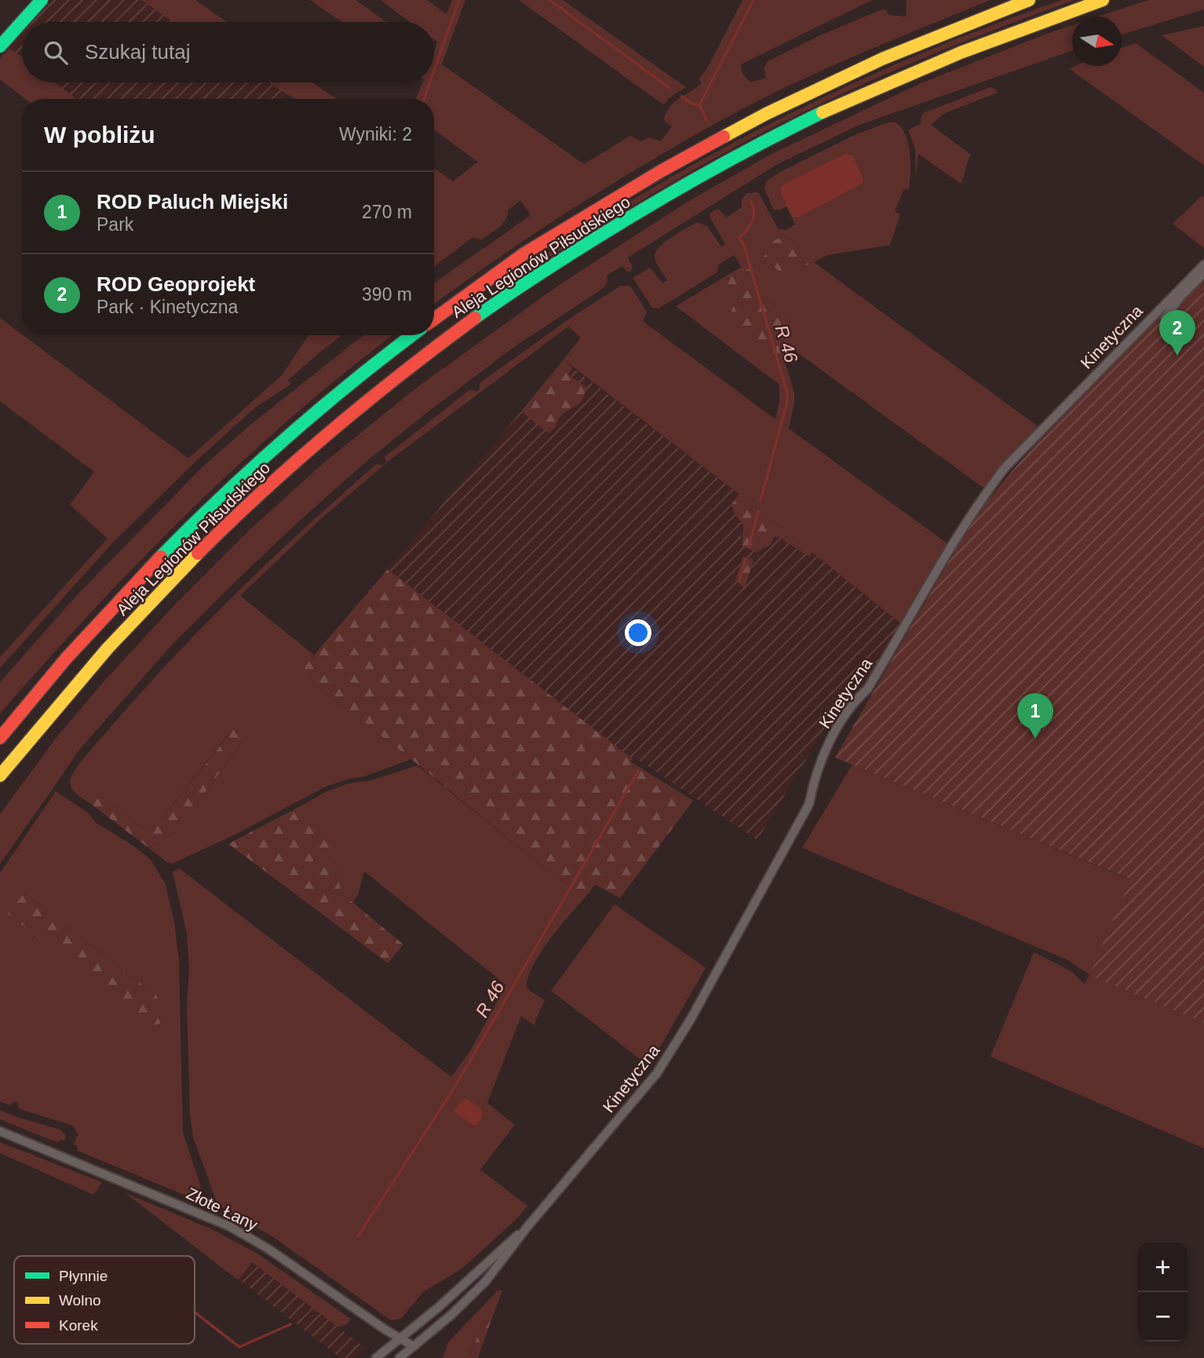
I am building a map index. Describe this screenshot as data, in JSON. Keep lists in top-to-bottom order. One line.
{"streets":{"main road":["Aleja Legionów Piłsudskiego"],"street":["Kinetyczna","Złote Łany"]},"crossings":[["Kinetyczna","Złote Łany"]],"water":["R 46"],"legend":["Płynnie","Wolno","Korek"],"north":"right","page":{"search":"Szukaj tutaj","heading":["W pobliżu","Wyniki: 2"],"list":[{"mark":"1","name":"ROD Paluch Miejski","note":"Park","value":"270 m"},{"mark":"2","name":"ROD Geoprojekt","note":"Park · Kinetyczna","value":"390 m"}],"pins":["2","1"],"map_buttons":["+","−"]}}
